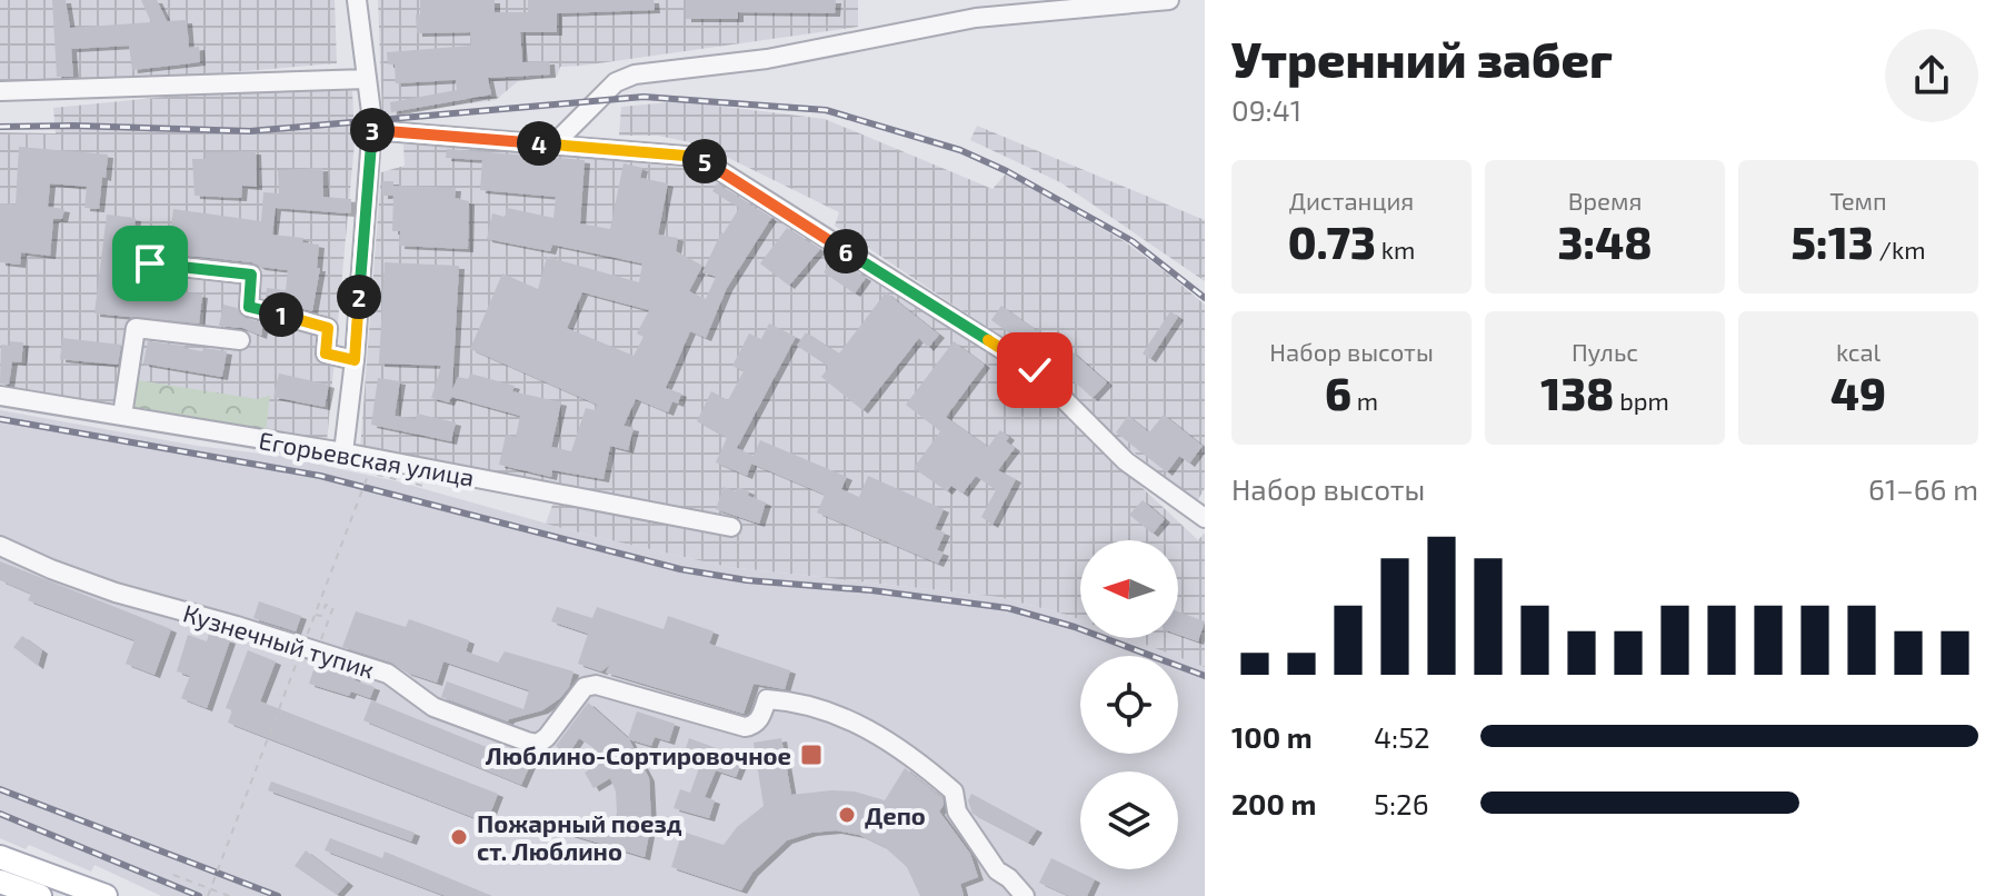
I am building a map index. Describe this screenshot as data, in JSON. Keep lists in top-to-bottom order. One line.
{"streets":{"street":["Егорьевская улица","Кузнечный тупик"]},"places":{"transit":["Люблино-Сортировочное"],"other":["Депо","Пожарный поезд ст. Люблино"]},"north":"left","page":{"heading":["Утренний забег","09:41"],"pins":["3","4","5","6","2","1"],"stats":[["Дистанция","0.73 km"],["Время","3:48"],["Темп","5:13 /km"],["Набор высоты","6 m"],["Пульс","138 bpm"],["kcal","49"]],"chart":["Набор высоты","61–66 m"],"list":[{"name":"100 m","note":"4:52"},{"name":"200 m","note":"5:26"}]}}
